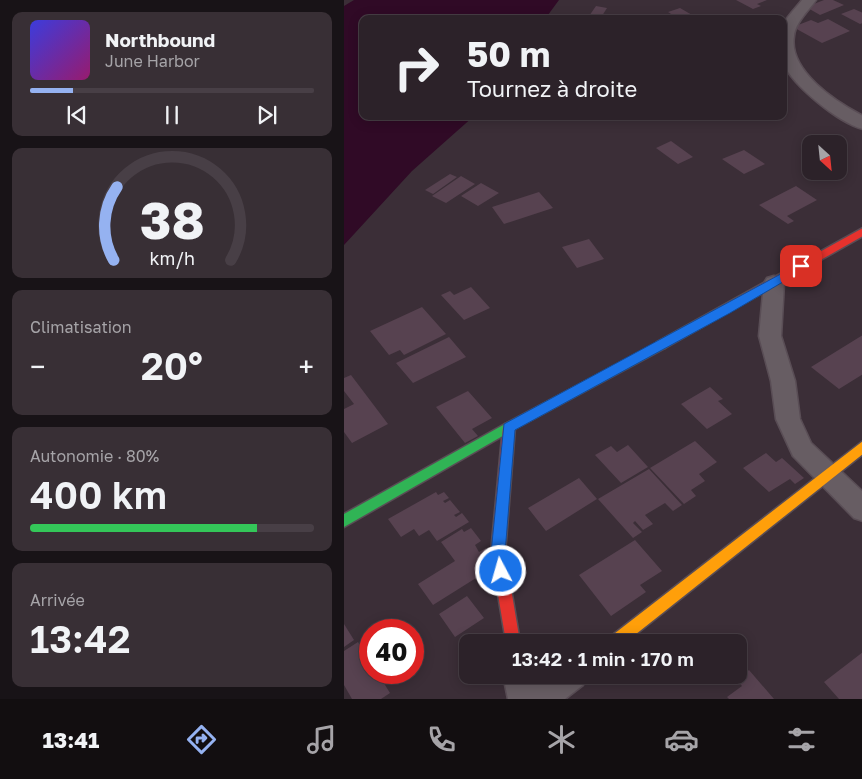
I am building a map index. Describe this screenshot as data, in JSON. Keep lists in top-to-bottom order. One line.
{"north":"bottom right","page":{"turn":["50 m","Tournez à droite"],"song":["Northbound","June Harbor"],"tile":["Climatisation",["Autonomie · 80%","400 km"],["Arrivée","13:42"]],"heat":["−","20°","+"],"limit":"40","trip":"13:42 · 1 min · 170 m","tabs":"13:41","gauge":["38","km/h"]}}
